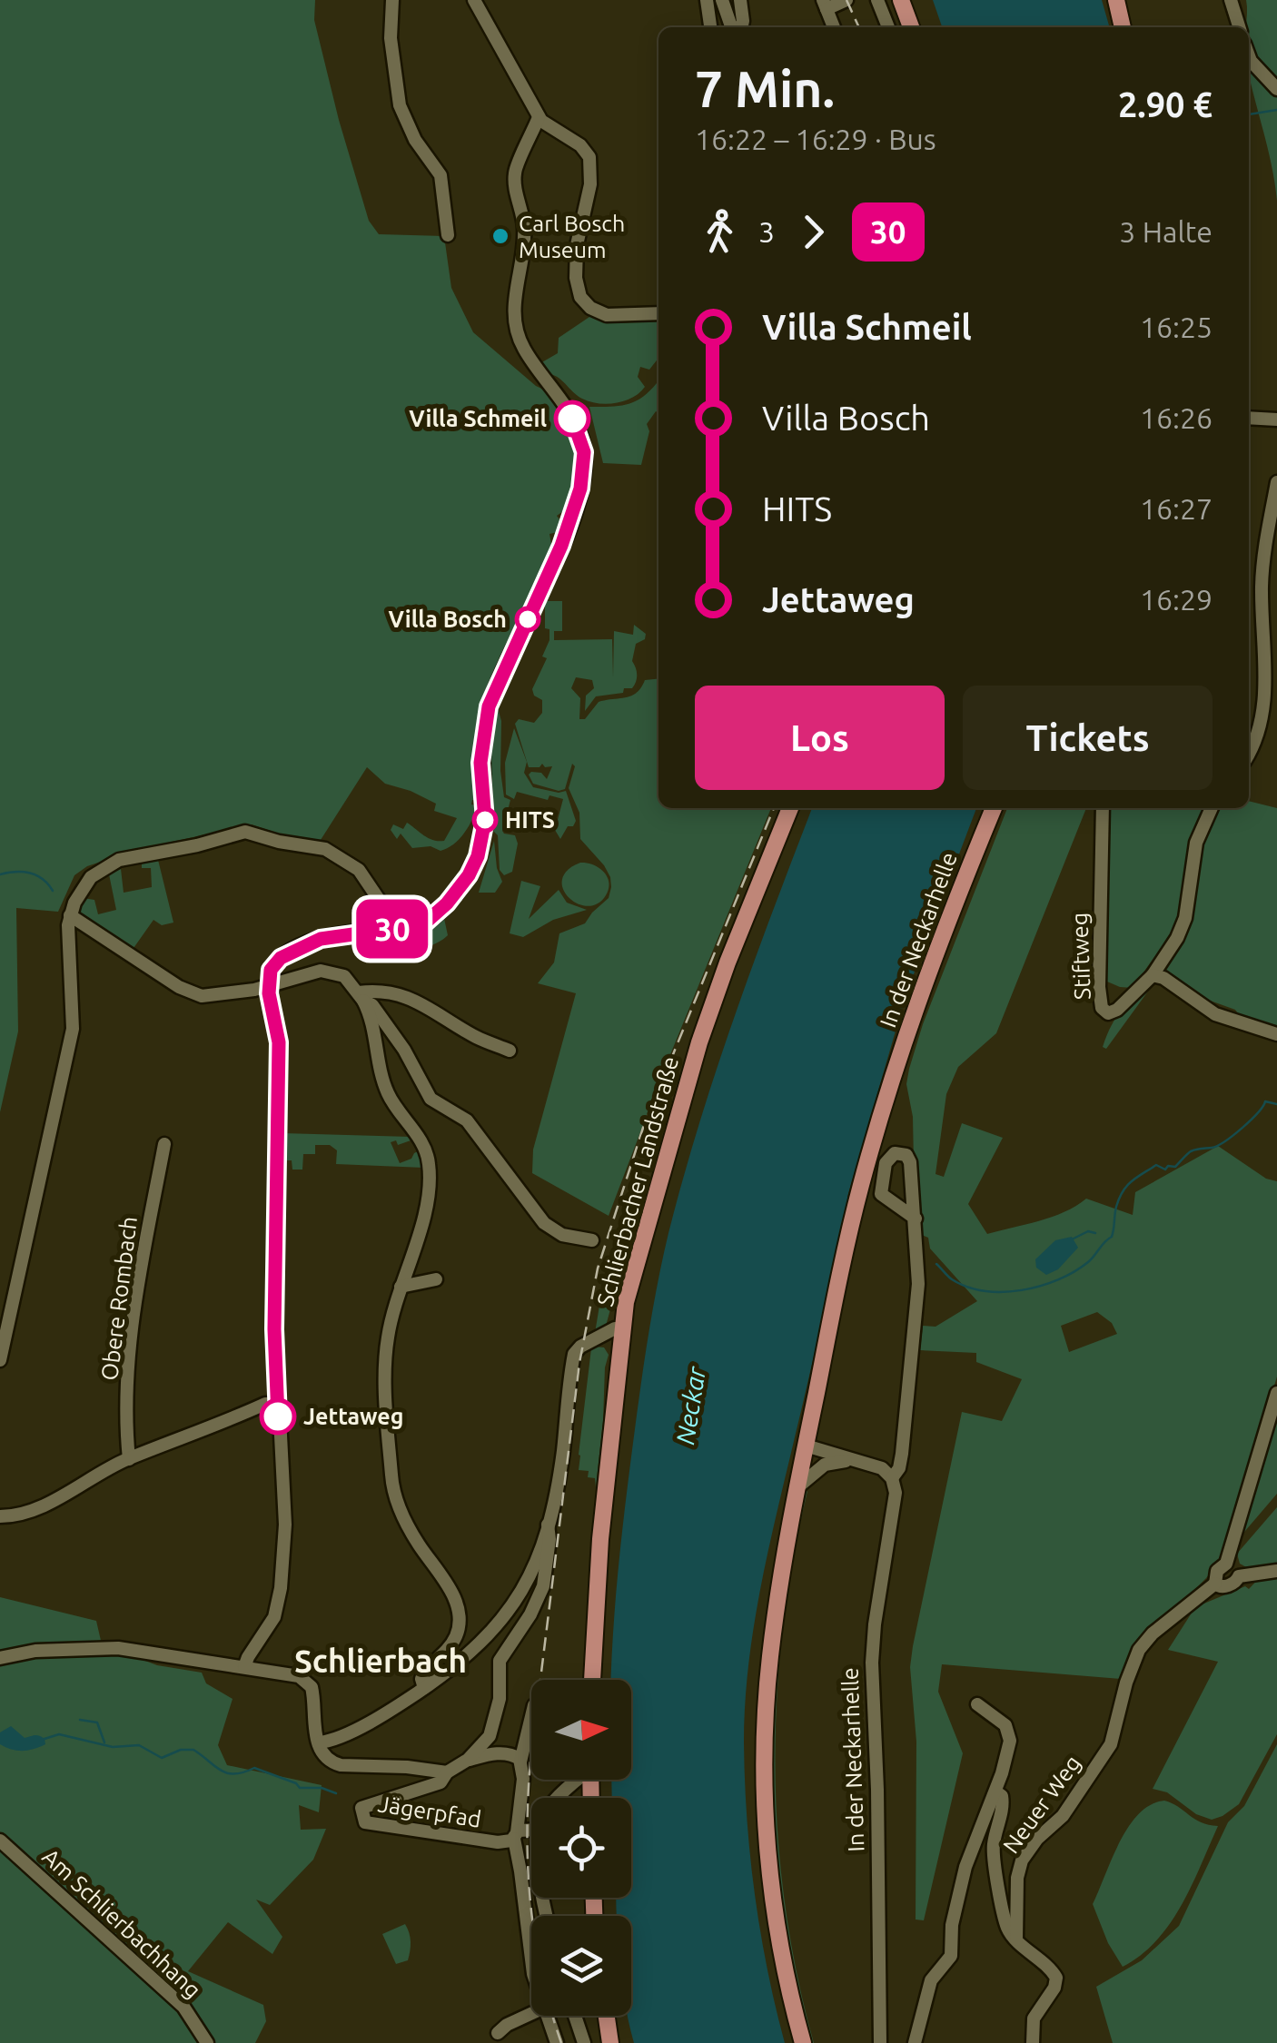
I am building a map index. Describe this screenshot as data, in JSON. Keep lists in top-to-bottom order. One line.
{"streets":{"main road":["In der Neckarhelle","Schlierbacher Landstraße"],"street":["Stiftweg","Obere Rombach","Neuer Weg","Jägerpfad","Am Schlierbachhang"]},"districts":["Schlierbach"],"water":["Neckar"],"places":["Carl Bosch Museum","Villa Schmeil","Villa Bosch","HITS","Jettaweg"],"lines":["bus line 30"],"north":"right","page":{"on_map":"30","heading":["7 Min.","16:22 – 16:29 · Bus","2.90 €"],"legs":["3","30","3 Halte"],"list":[{"name":"Villa Schmeil","value":"16:25"},{"name":"Villa Bosch","value":"16:26"},{"name":"HITS","value":"16:27"},{"name":"Jettaweg","value":"16:29"}],"buttons":["Los","Tickets"]}}
